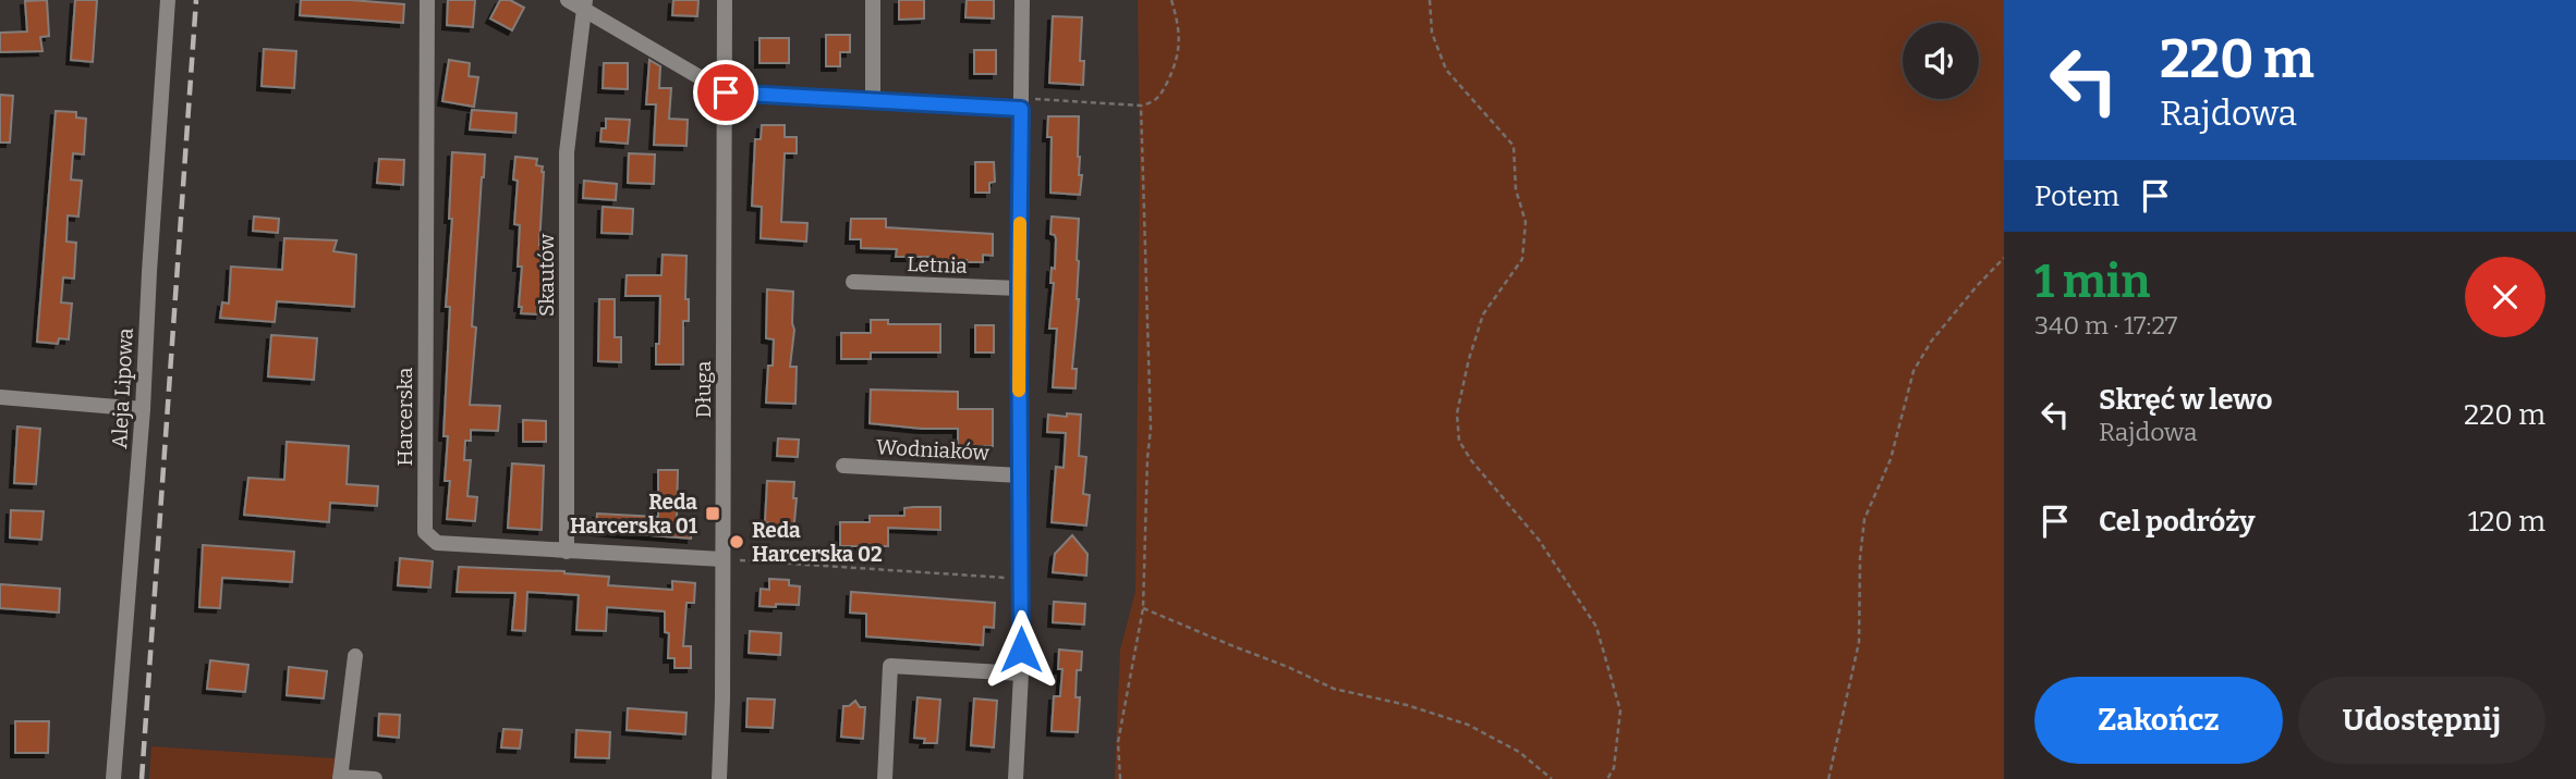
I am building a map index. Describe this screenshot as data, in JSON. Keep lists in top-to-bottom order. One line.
{"streets":{"street":["Letnia","Skautów","Aleja Lipowa","Długa","Harcerska","Wodniaków"]},"crossings":[["Skautów","Harcerska"],["Długa","Harcerska"]],"places":{"transit":["Reda Harcerska 01"],"other":["Reda Harcerska 02"]},"page":{"turn":["220 m","Rajdowa"],"then":"Potem","heading":["1 min","340 m · 17:27"],"list":[{"name":"Skręć w lewo","note":"Rajdowa","value":"220 m"},{"name":"Cel podróży","value":"120 m"}],"buttons":["Zakończ","Udostępnij"]}}
